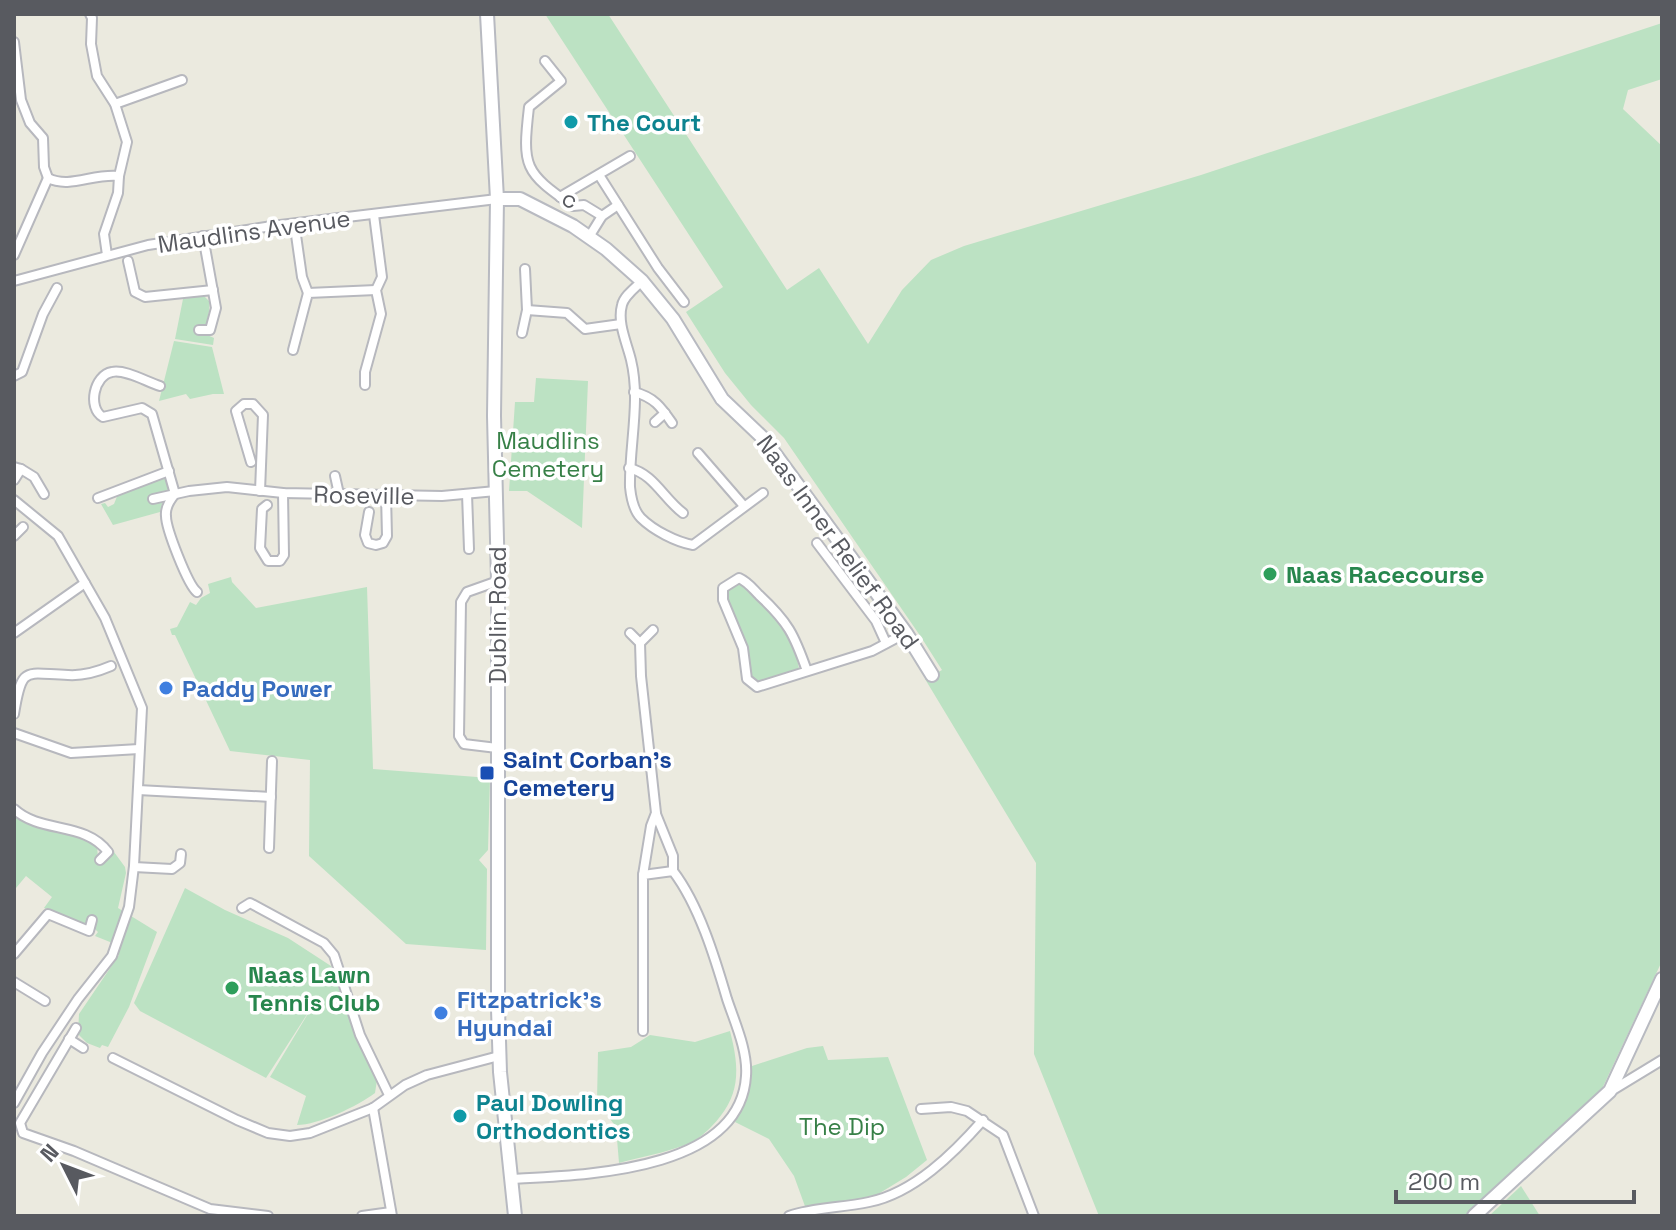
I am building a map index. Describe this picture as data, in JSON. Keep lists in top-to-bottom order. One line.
{"streets":{"main road":["Naas Inner Relief Road","Dublin Road"],"street":["c","Maudlins Avenue","Roseville"]},"crossings":[["Maudlins Avenue","Naas Inner Relief Road"],["Maudlins Avenue","Dublin Road"],["Roseville","Dublin Road"],["Naas Inner Relief Road","Dublin Road"]],"parks":["Maudlins Cemetery","The Dip"],"places":{"other":["The Court","Naas Racecourse","Paddy Power","Naas Lawn Tennis Club","Fitzpatrick's Hyundai","Paul Dowling Orthodontics"],"transit":["Saint Corban's Cemetery"]},"scale_bar":"200 m","north":"top left"}
